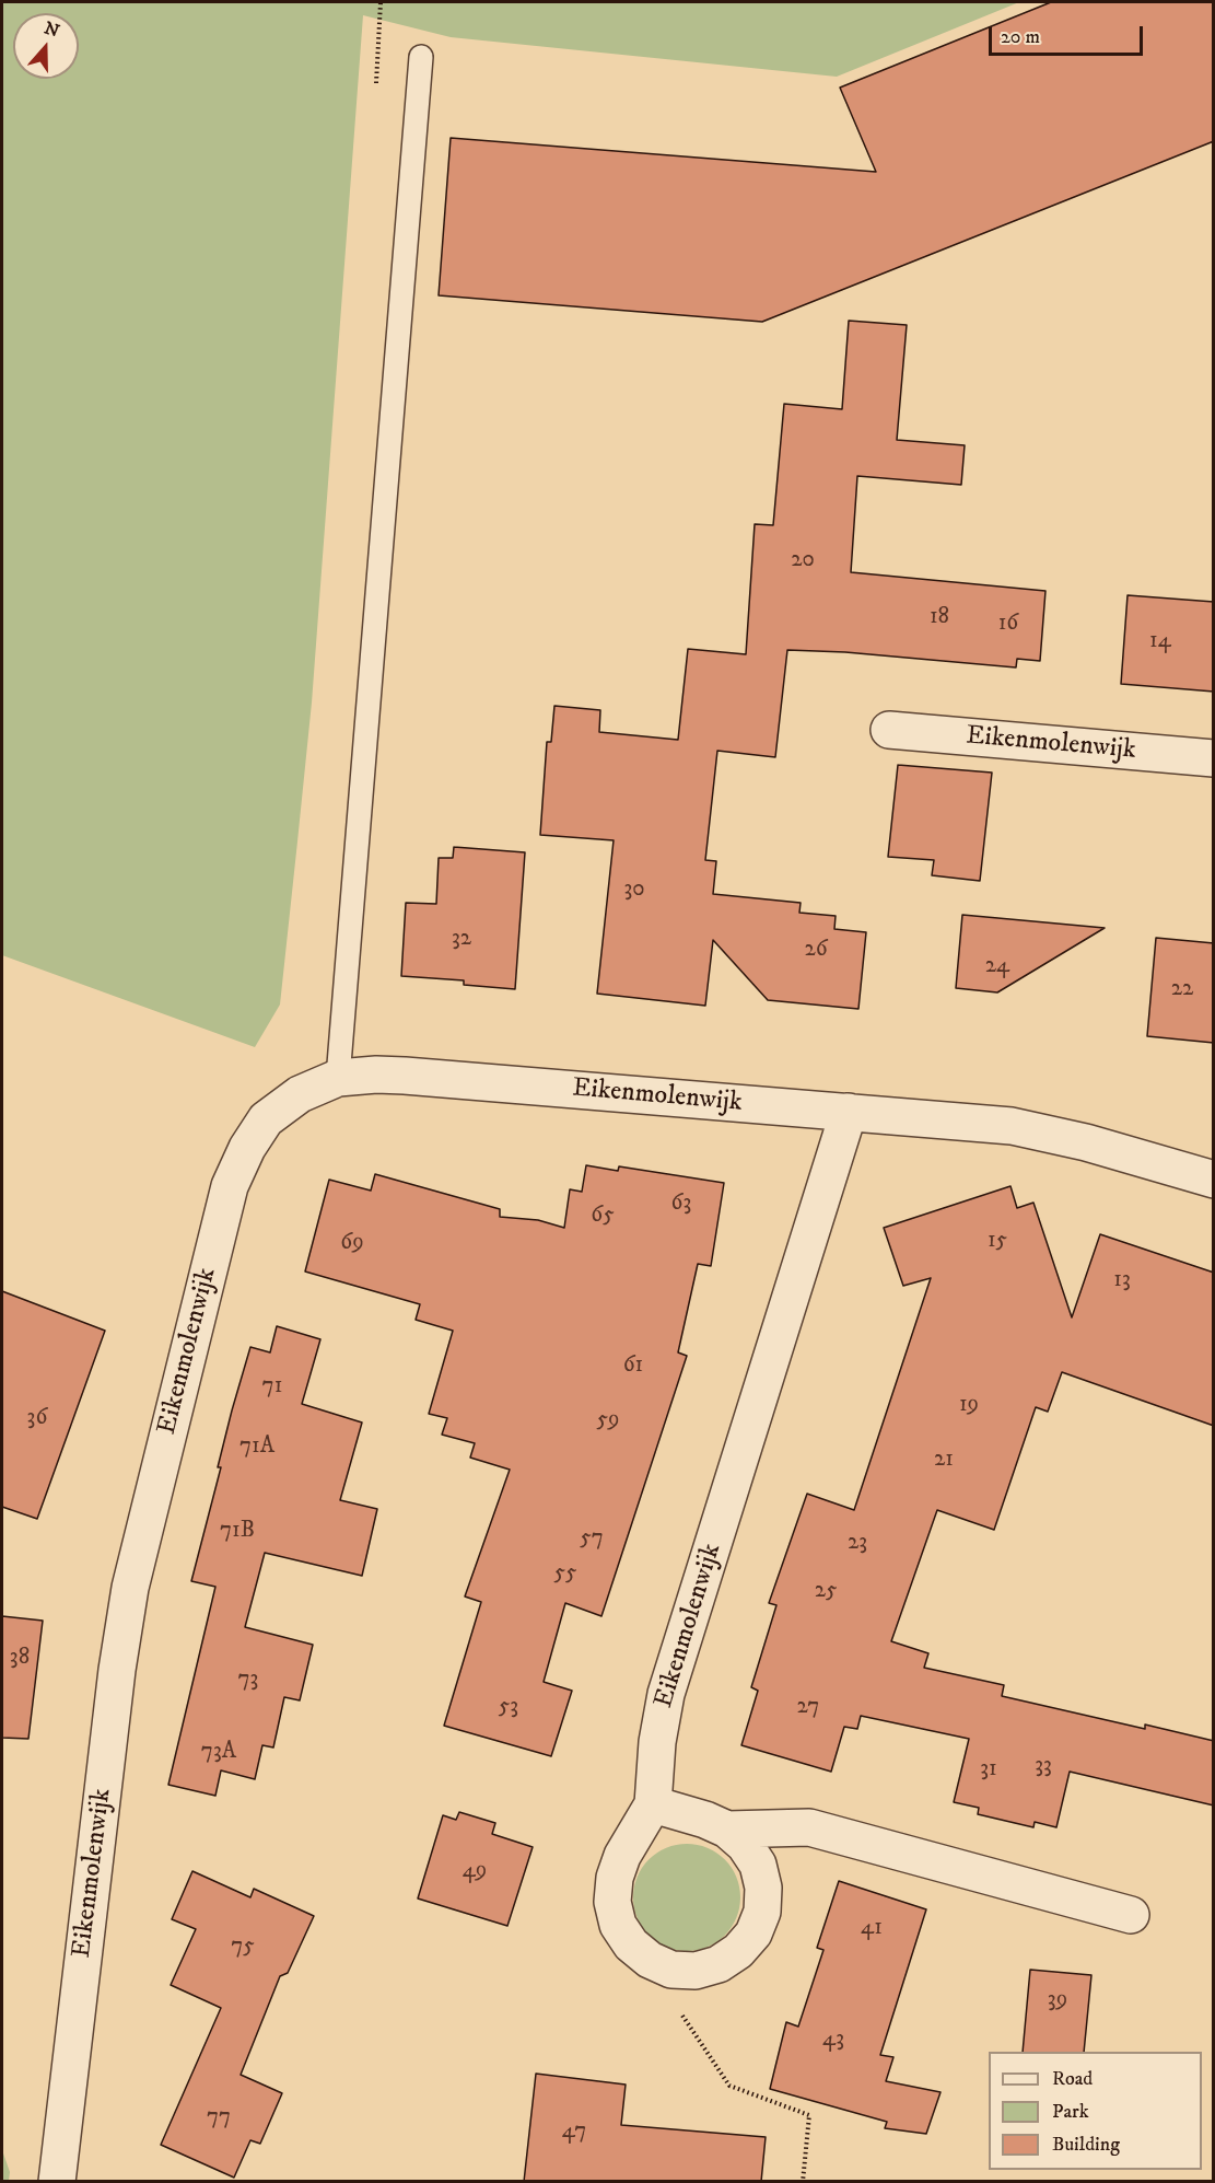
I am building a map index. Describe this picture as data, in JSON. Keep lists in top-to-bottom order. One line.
{"streets":{"street":["Eikenmolenwijk"]},"house_numbers":["20","18","16","14","30","32","26","24","22","63","65","15","69","13","61","71","19","36","59","71A","21","71B","57","23","55","25","38","73","53","27","73A","33","31","49","41","75","39","43","77","47"],"legend":["Road","Park","Building"],"scale_bar":"20 m","north":"top"}
